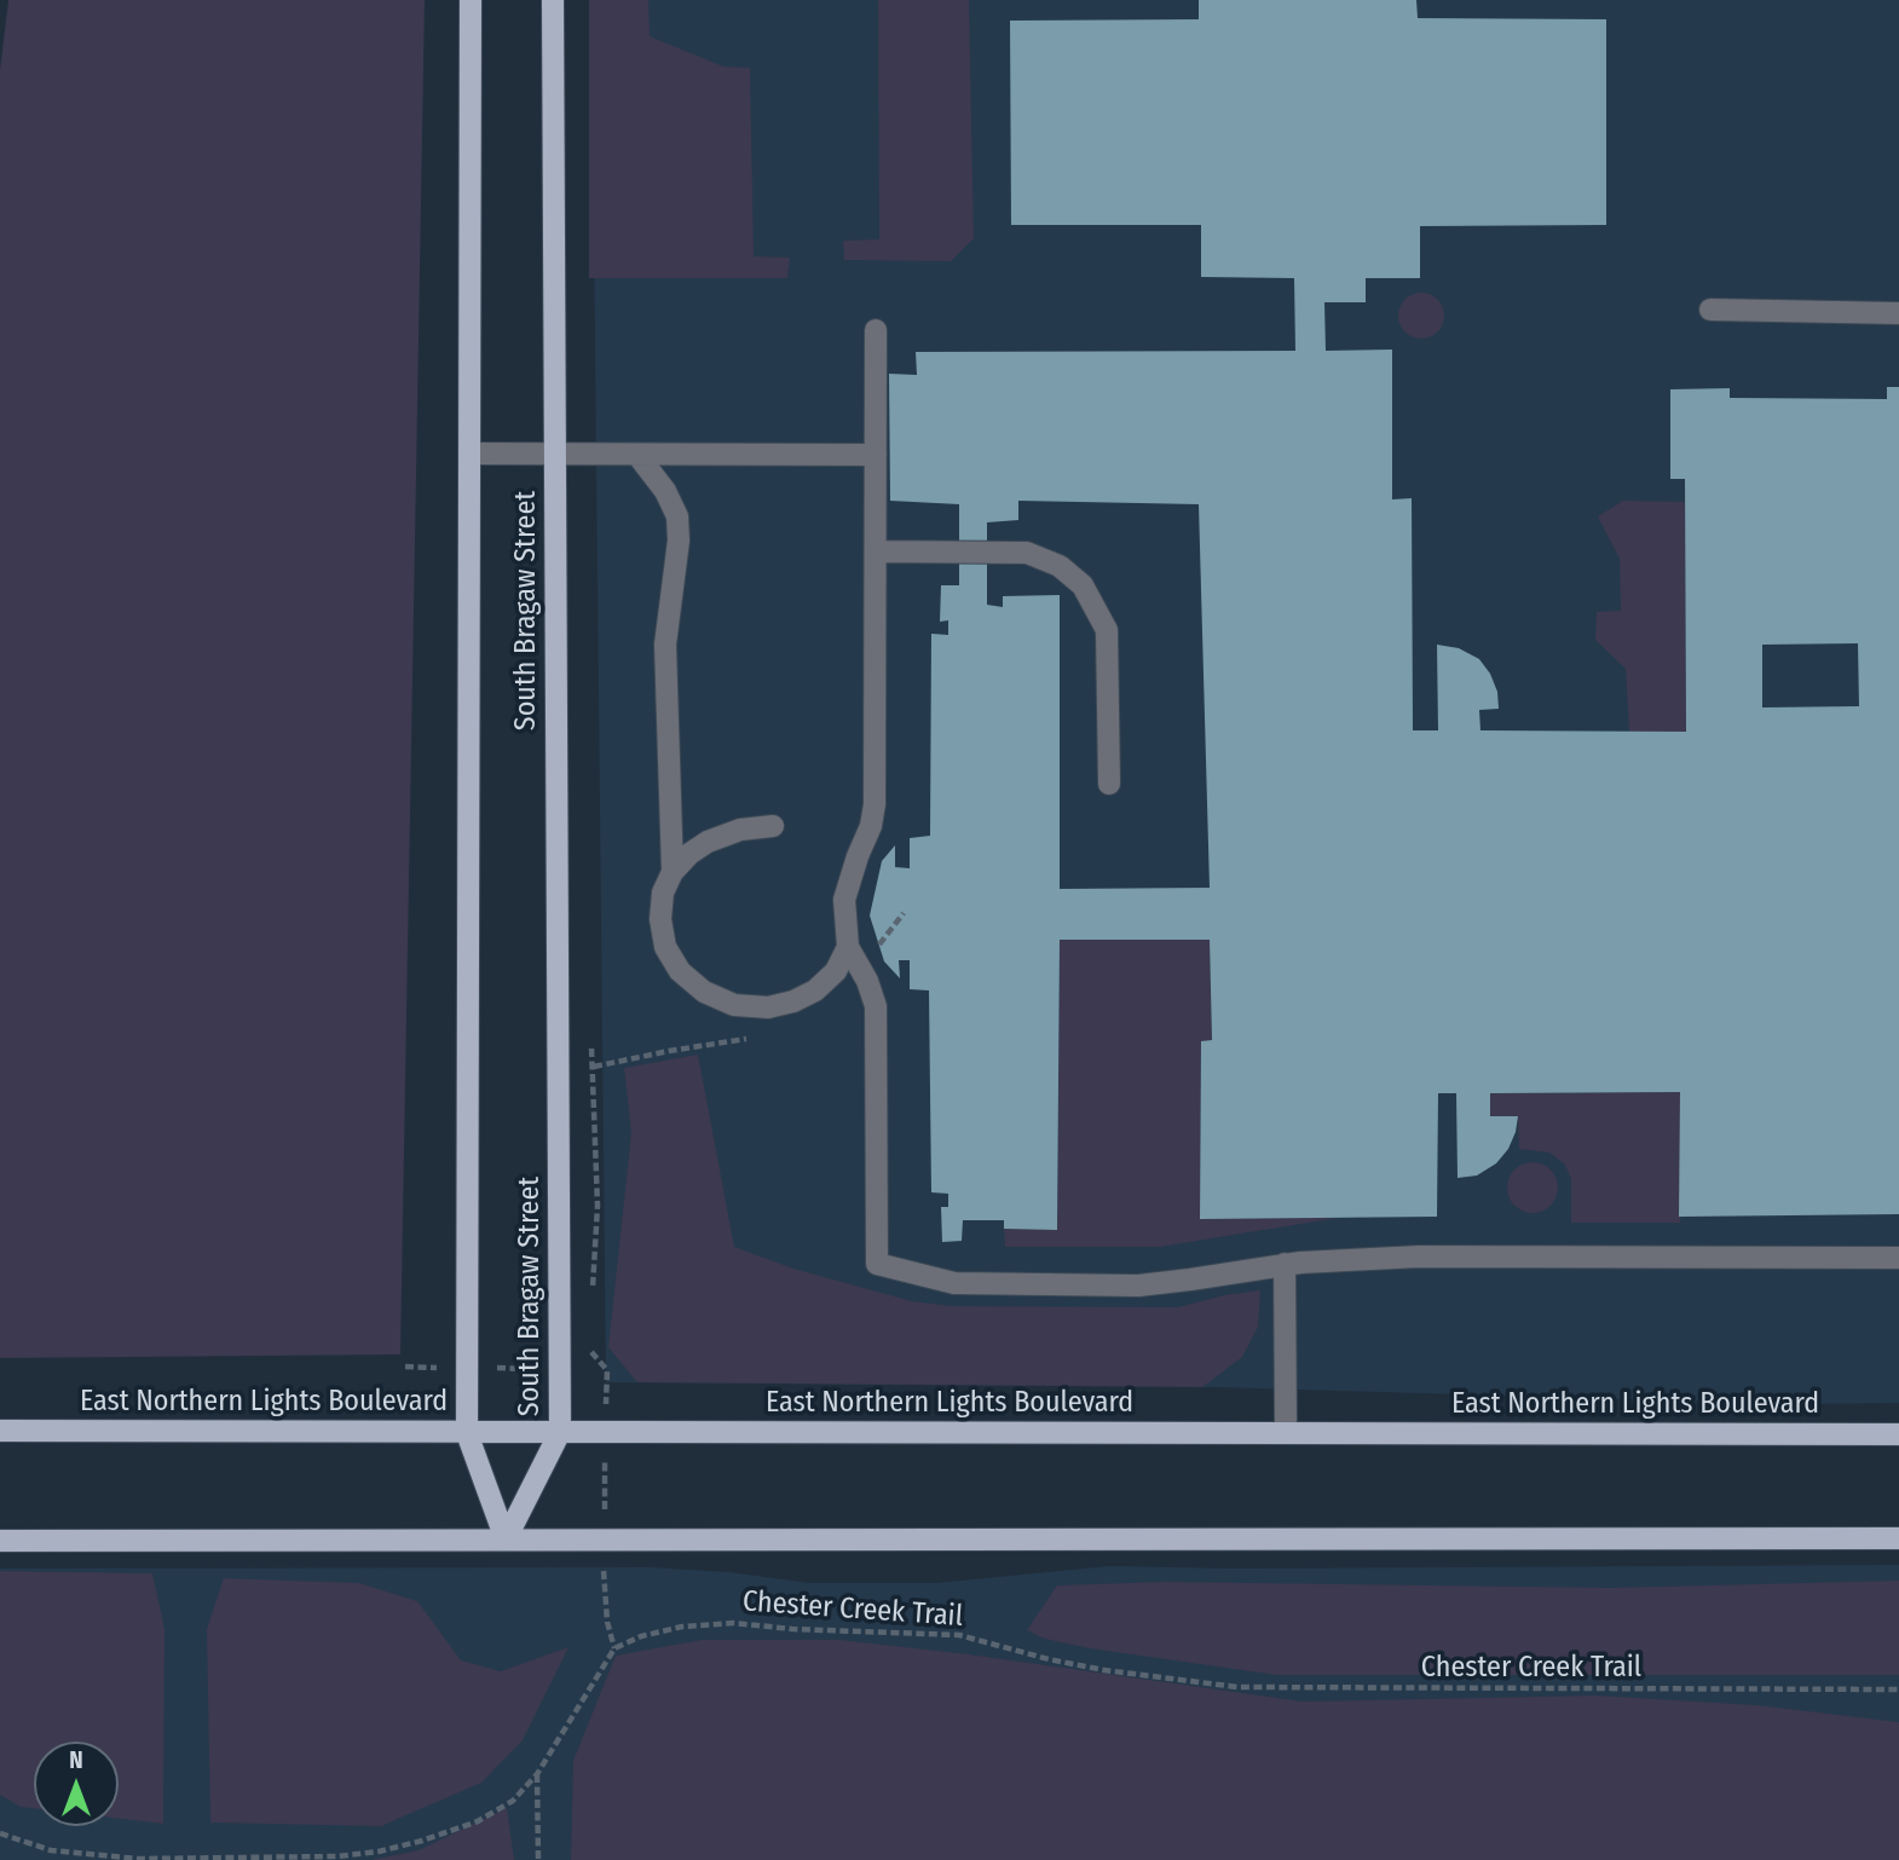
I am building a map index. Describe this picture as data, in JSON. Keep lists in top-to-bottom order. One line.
{"streets":{"main road":["South Bragaw Street","East Northern Lights Boulevard"],"path":["Chester Creek Trail"]},"crossings":[["South Bragaw Street","East Northern Lights Boulevard"]],"north":"top"}
